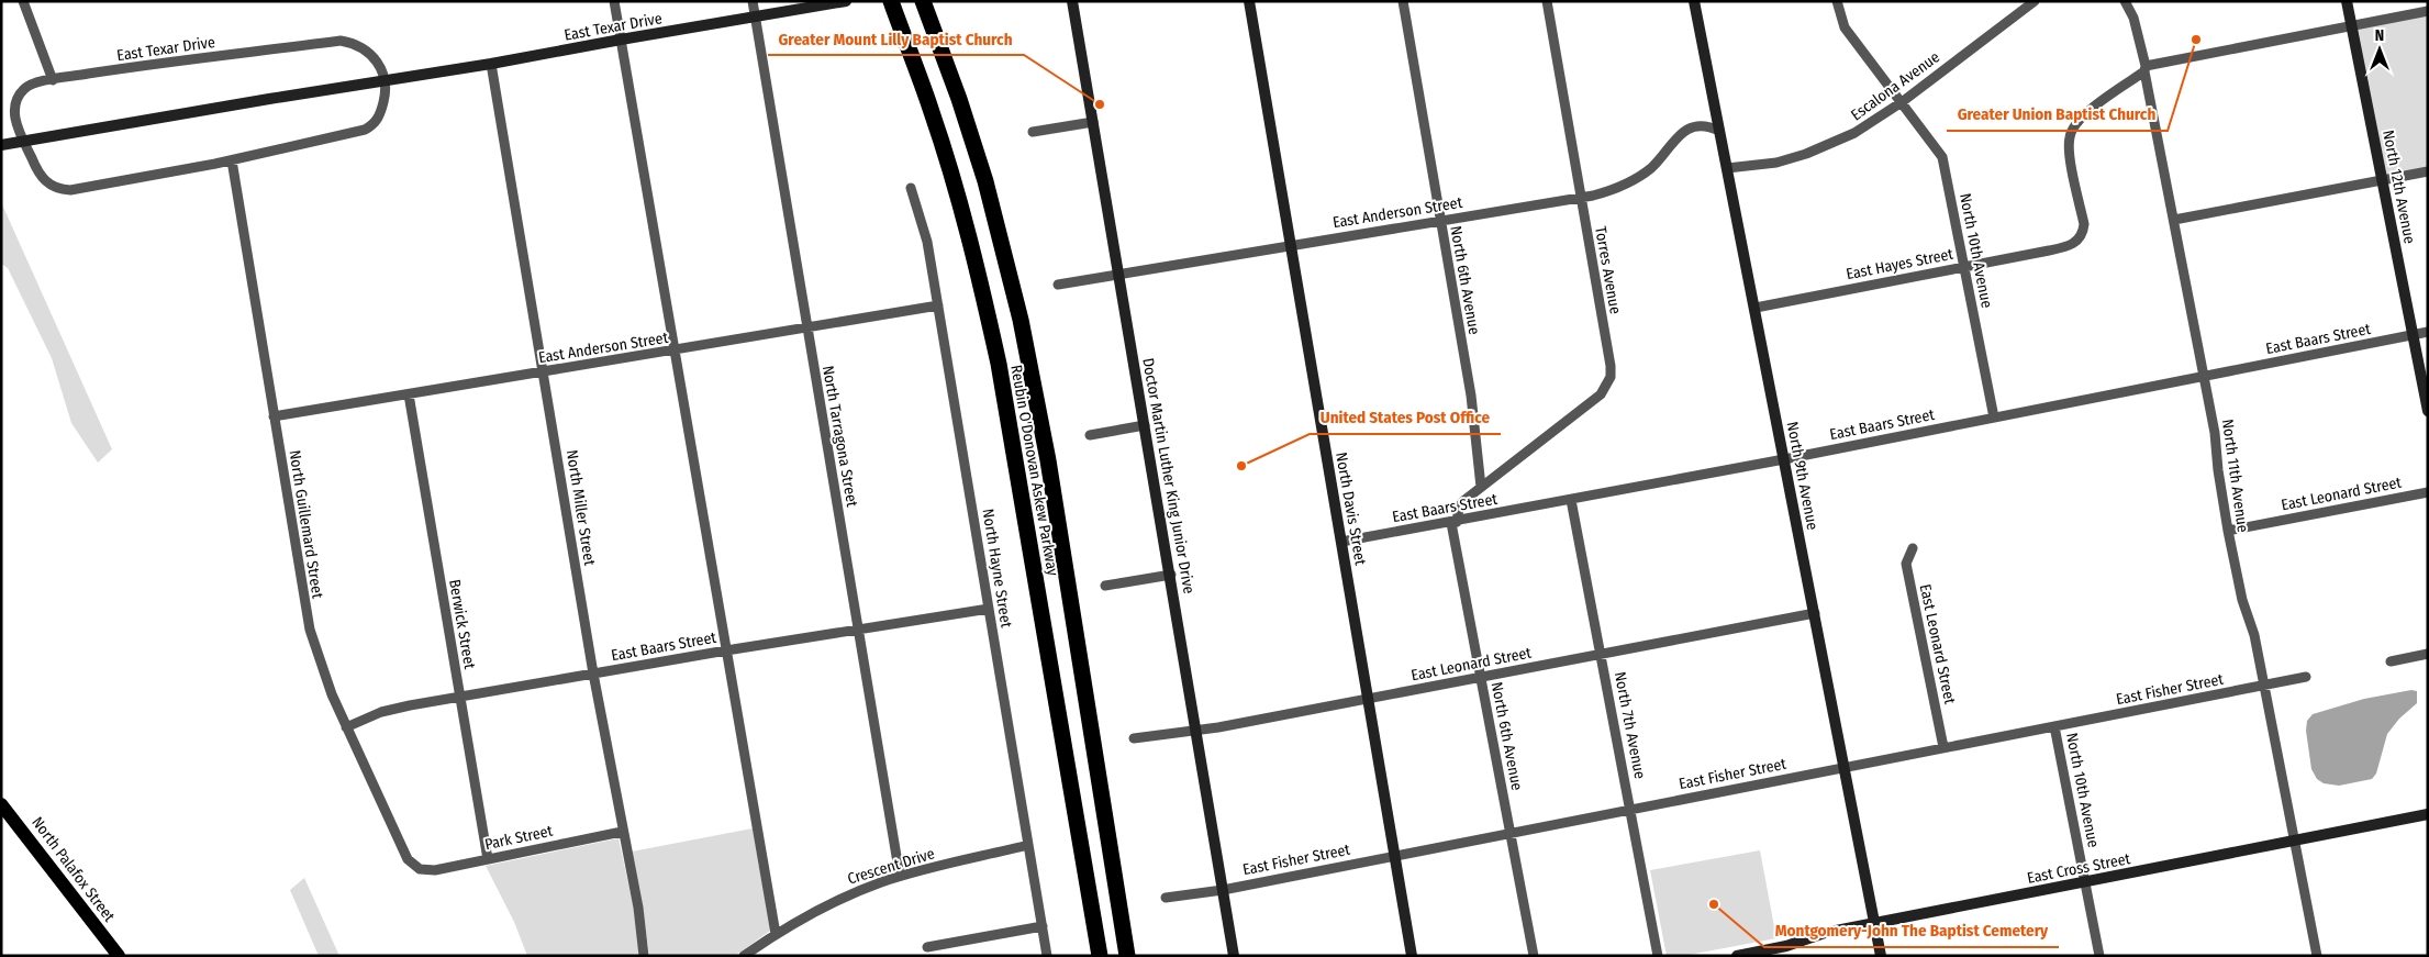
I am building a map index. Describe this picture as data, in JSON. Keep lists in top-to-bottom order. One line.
{"streets":{"highway":["Reubin O'Donovan Askew Parkway"],"main road":["East Texar Drive","North 12th Avenue","Doctor Martin Luther King Junior Drive","North 9th Avenue","North Davis Street","East Cross Street","North Palafox Street"],"street":["Escalona Avenue","East Anderson Street","North 10th Avenue","East Hayes Street","Torres Avenue","North 6th Avenue","East Baars Street","North Tarragona Street","North 11th Avenue","East Leonard Street","North Miller Street","North Guillemard Street","North Hayne Street","Berwick Street","East Fisher Street","North 7th Avenue","Park Street","Crescent Drive"]},"crossings":[["East Texar Drive","North Tarragona Street"],["East Texar Drive","North Miller Street"],["East Texar Drive","North Guillemard Street"],["Escalona Avenue","North 10th Avenue"],["Escalona Avenue","North 9th Avenue"],["North 12th Avenue","East Baars Street"],["East Anderson Street","Torres Avenue"],["East Anderson Street","North 6th Avenue"],["East Anderson Street","North Tarragona Street"],["East Anderson Street","Doctor Martin Luther King Junior Drive"],["East Anderson Street","North 9th Avenue"],["East Anderson Street","North Miller Street"],["East Anderson Street","North Davis Street"],["East Anderson Street","North Guillemard Street"],["East Anderson Street","North Hayne Street"],["East Anderson Street","Berwick Street"],["North 10th Avenue","East Hayes Street"],["North 10th Avenue","East Baars Street"],["North 10th Avenue","East Fisher Street"],["North 10th Avenue","East Cross Street"],["East Hayes Street","North 9th Avenue"],["East Hayes Street","North 11th Avenue"],["Torres Avenue","North 6th Avenue"],["North 6th Avenue","East Baars Street"],["North 6th Avenue","East Leonard Street"],["North 6th Avenue","East Fisher Street"],["East Baars Street","North Tarragona Street"],["East Baars Street","North 9th Avenue"],["East Baars Street","North 11th Avenue"],["East Baars Street","North Miller Street"],["East Baars Street","North Davis Street"],["East Baars Street","North Guillemard Street"],["East Baars Street","North Hayne Street"],["East Baars Street","Berwick Street"],["East Baars Street","North 7th Avenue"],["North Tarragona Street","Crescent Drive"],["Doctor Martin Luther King Junior Drive","East Leonard Street"],["Doctor Martin Luther King Junior Drive","East Fisher Street"],["North 9th Avenue","East Leonard Street"],["North 9th Avenue","East Fisher Street"],["North 9th Avenue","East Cross Street"],["North 11th Avenue","East Leonard Street"],["North 11th Avenue","East Fisher Street"],["North 11th Avenue","East Cross Street"],["East Leonard Street","North Davis Street"],["East Leonard Street","East Fisher Street"],["East Leonard Street","North 7th Avenue"],["North Miller Street","Park Street"],["North Davis Street","East Fisher Street"],["North Guillemard Street","Park Street"],["North Hayne Street","Crescent Drive"],["Berwick Street","Park Street"],["East Fisher Street","North 7th Avenue"]],"places":["Greater Union Baptist Church","Greater Mount Lilly Baptist Church","United States Post Office","Montgomery-John The Baptist Cemetery"],"north":"top"}
